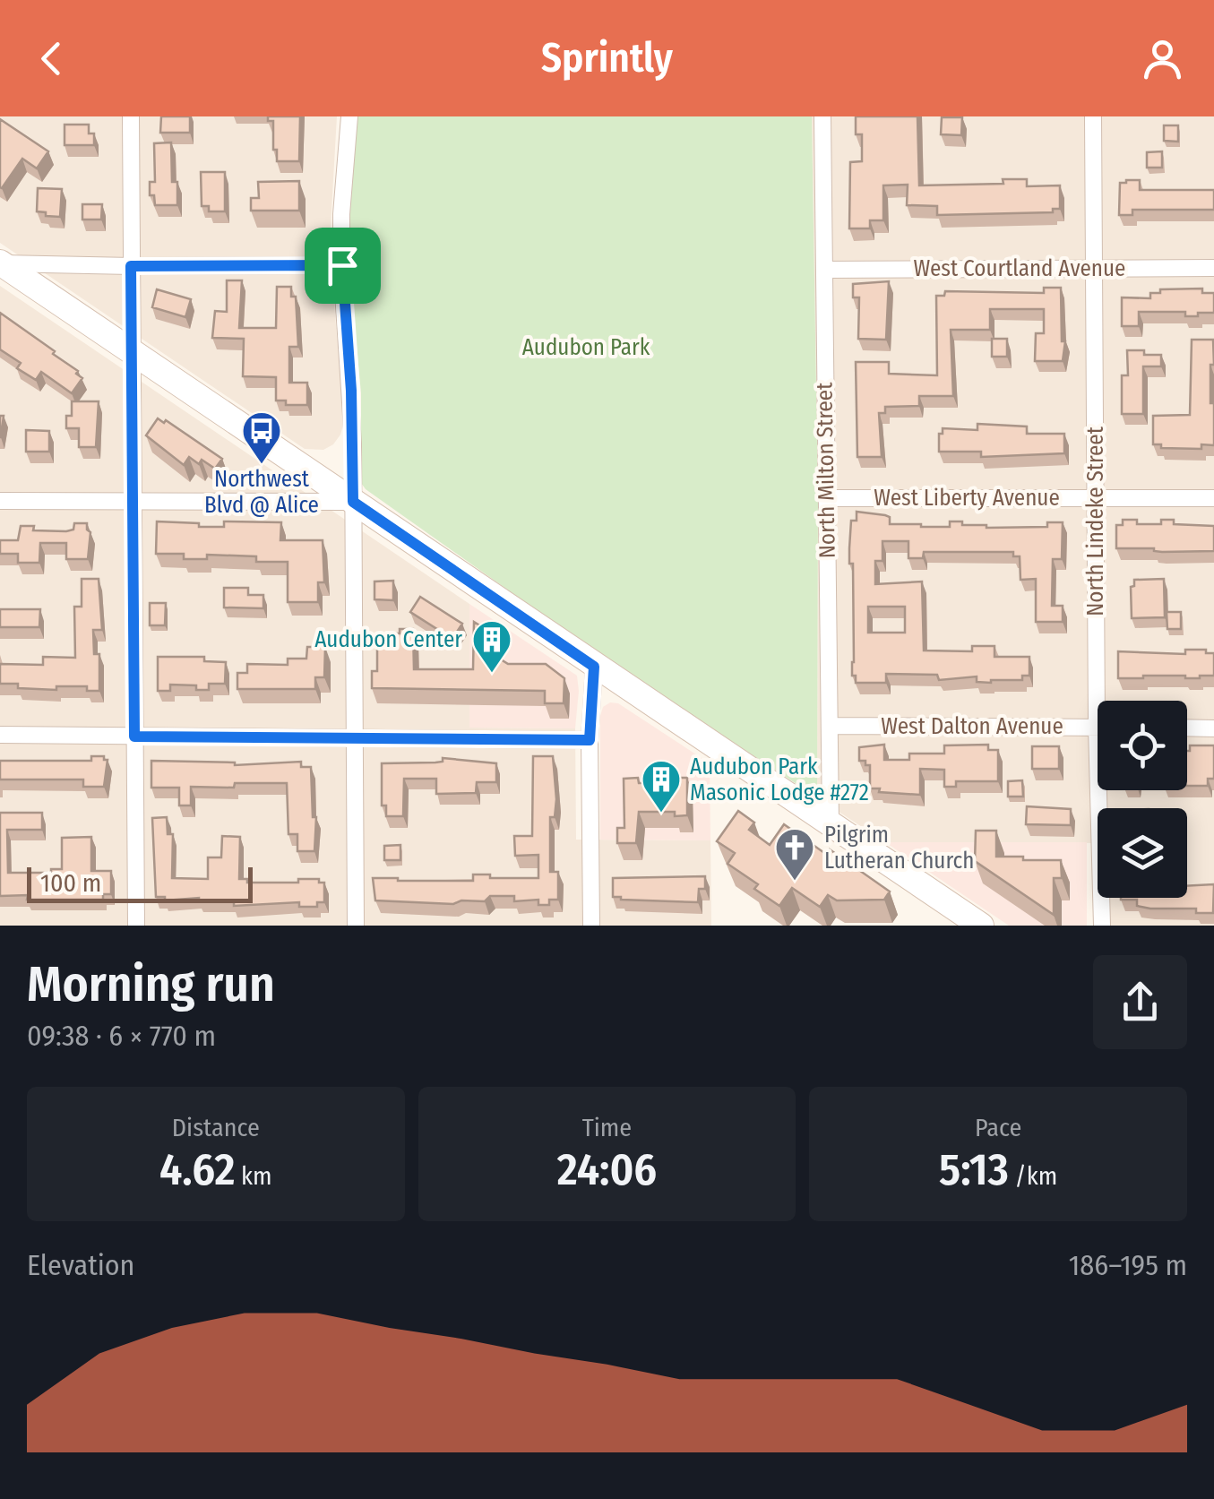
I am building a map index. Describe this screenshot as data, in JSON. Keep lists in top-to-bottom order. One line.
{"streets":{"street":["West Courtland Avenue","North Milton Street","West Liberty Avenue","North Lindeke Street","West Dalton Avenue"]},"crossings":[["West Courtland Avenue","North Milton Street"],["West Courtland Avenue","North Lindeke Street"],["North Milton Street","West Liberty Avenue"],["North Milton Street","West Dalton Avenue"],["West Liberty Avenue","North Lindeke Street"]],"parks":["Audubon Park"],"places":{"bus stop":["Northwest Blvd @ Alice"],"building":["Audubon Center","Audubon Park Masonic Lodge #272"],"church":["Pilgrim Lutheran Church"]},"scale_bar":"100 m","page":{"header":"Sprintly","scale":"100 m","heading":["Morning run","09:38 · 6 × 770 m"],"stats":[["Distance","4.62 km"],["Time","24:06"],["Pace","5:13 /km"]],"chart":["Elevation","186–195 m"]}}
